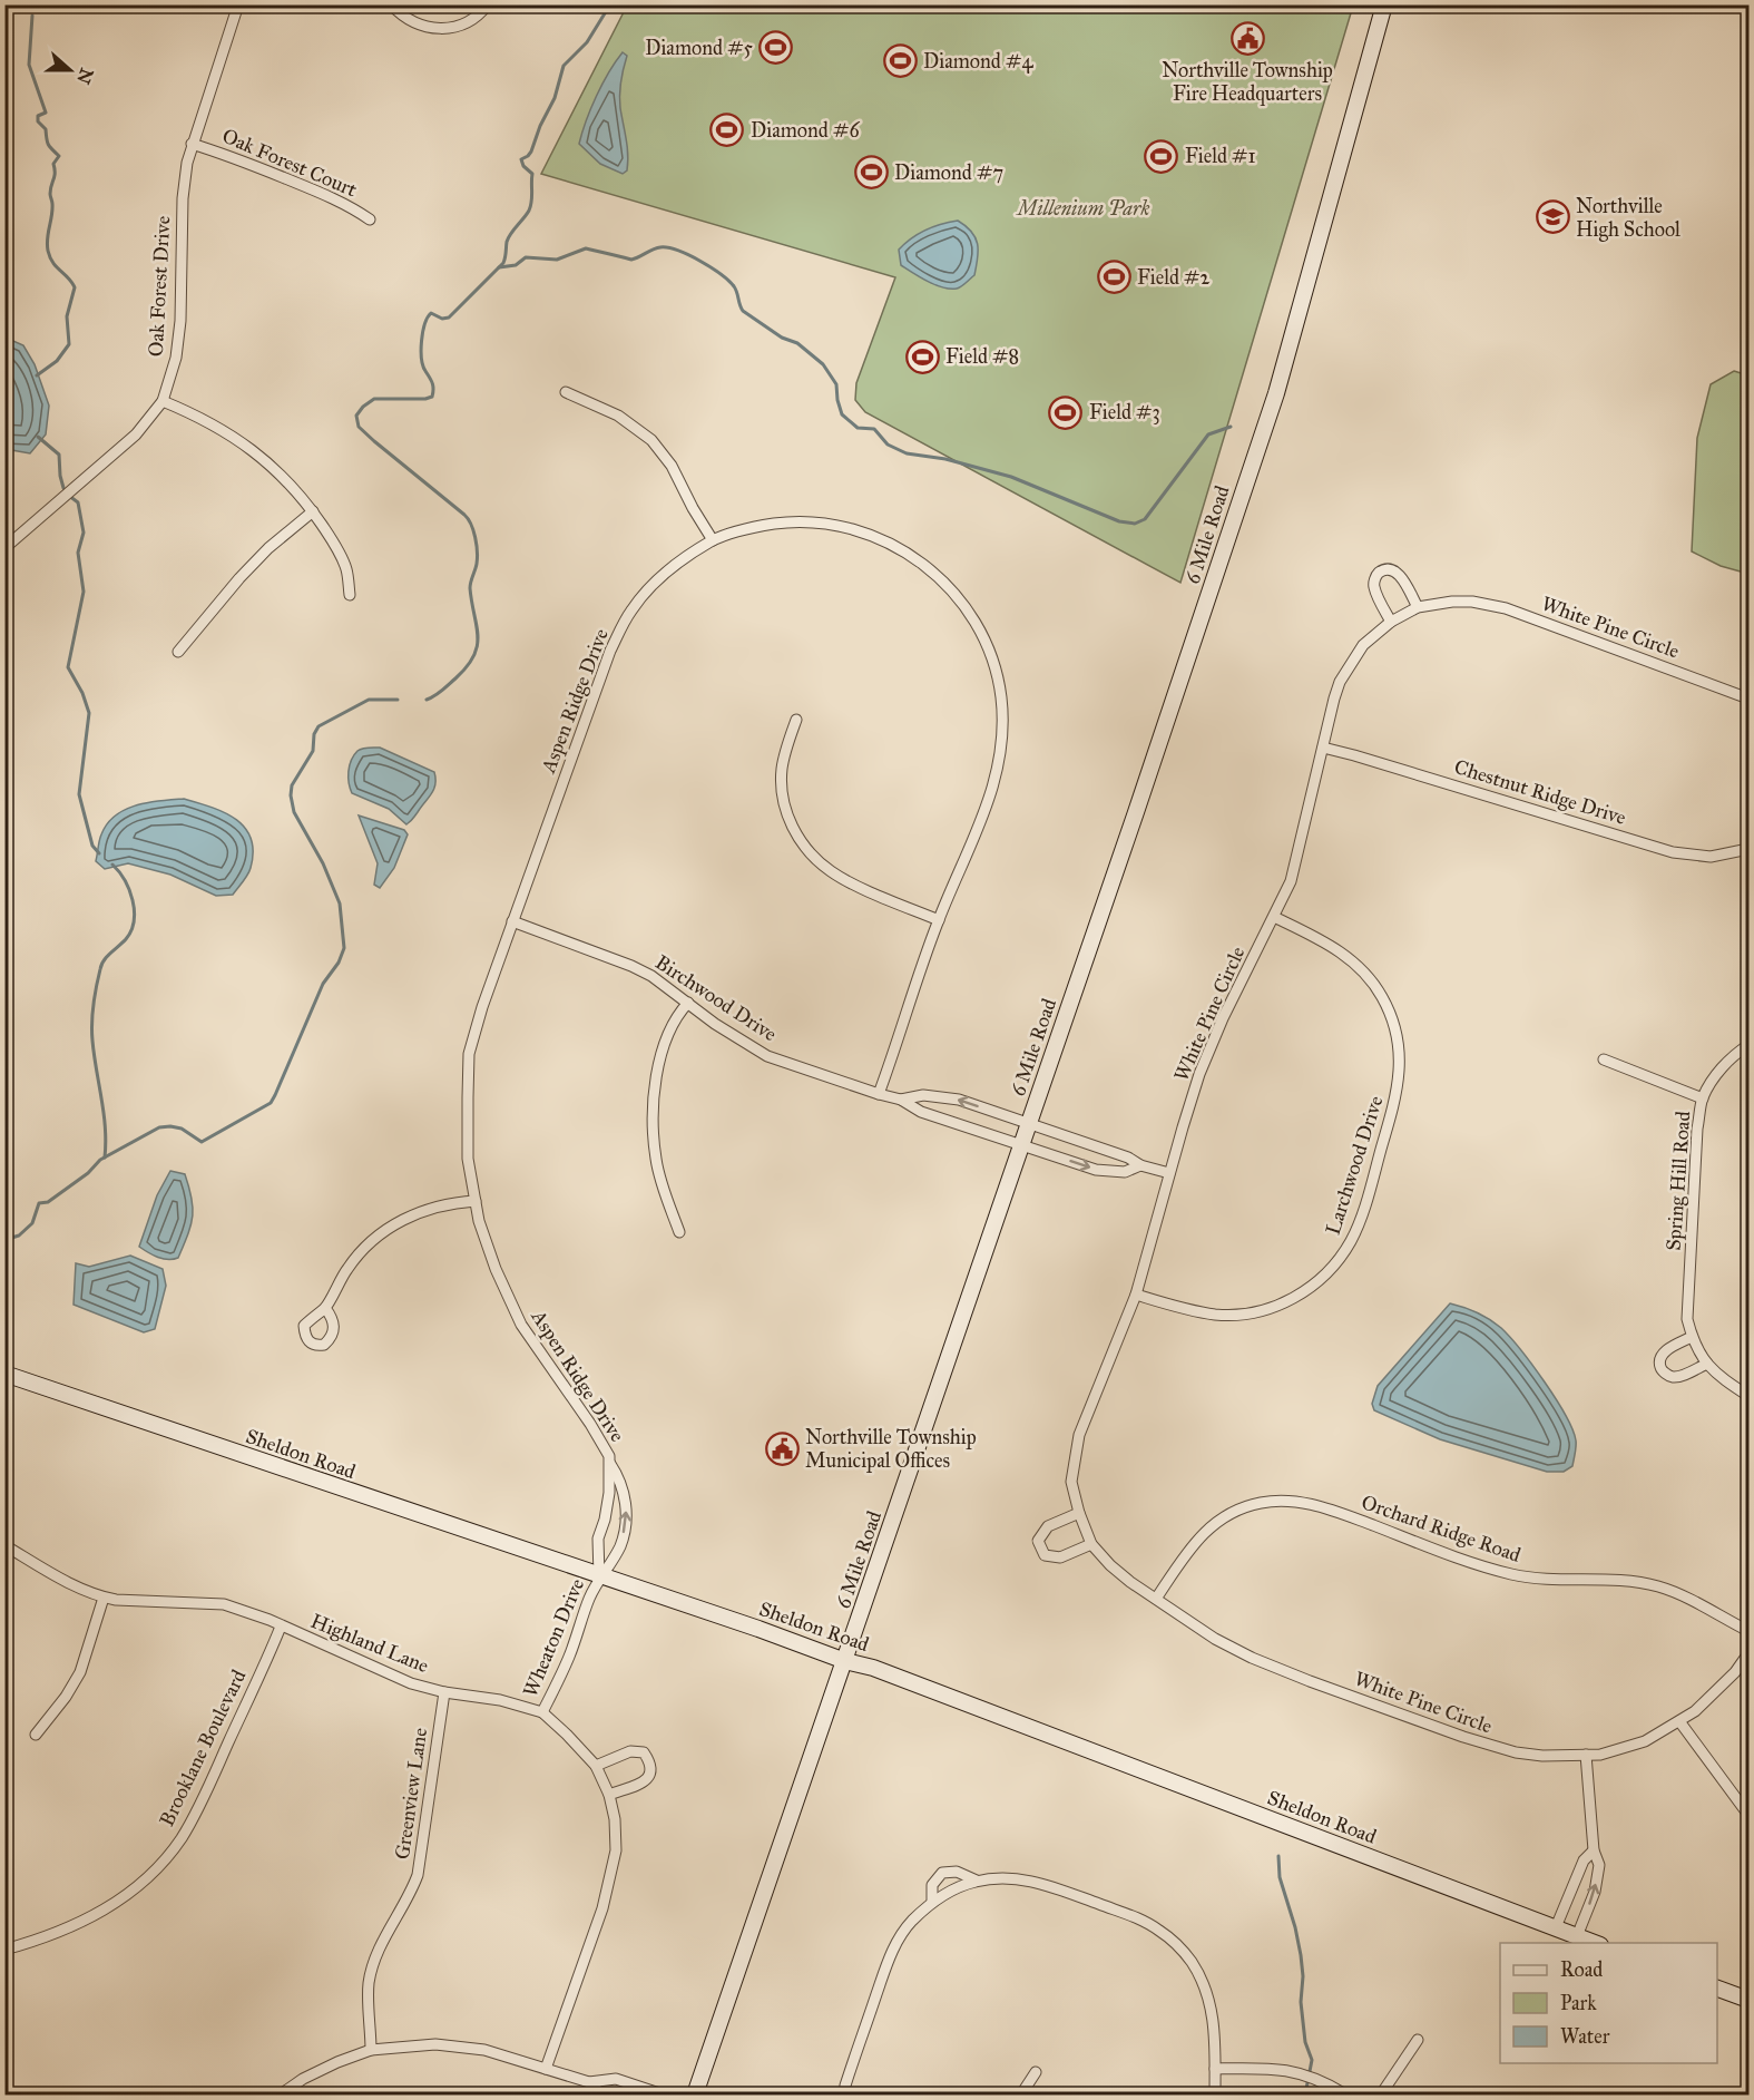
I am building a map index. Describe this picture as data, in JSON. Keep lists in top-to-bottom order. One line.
{"streets":{"street":["Oak Forest Court","Oak Forest Drive","6 Mile Road","White Pine Circle","Aspen Ridge Drive","Chestnut Ridge Drive","Birchwood Drive","Larchwood Drive","Spring Hill Road","Sheldon Road","Orchard Ridge Road","Wheaton Drive","Highland Lane","Brooklane Boulevard","Greenview Lane"]},"crossings":[["Oak Forest Court","Oak Forest Drive"],["6 Mile Road","Birchwood Drive"],["6 Mile Road","Sheldon Road"],["White Pine Circle","Chestnut Ridge Drive"],["White Pine Circle","Birchwood Drive"],["White Pine Circle","Larchwood Drive"],["White Pine Circle","Orchard Ridge Road"],["Aspen Ridge Drive","Birchwood Drive"],["Aspen Ridge Drive","Sheldon Road"],["Aspen Ridge Drive","Wheaton Drive"],["Sheldon Road","Wheaton Drive"],["Wheaton Drive","Highland Lane"],["Highland Lane","Brooklane Boulevard"],["Highland Lane","Greenview Lane"]],"parks":["Millenium Park"],"places":{"public building":["Northville Township Fire Headquarters","Northville Township Municipal Offices"],"sports":["Diamond #5","Diamond #4","Diamond #6","Field #1","Diamond #7","Field #2","Field #8","Field #3"],"school or university":["Northville High School"]},"legend":["Road","Park","Water"],"north":"right"}
